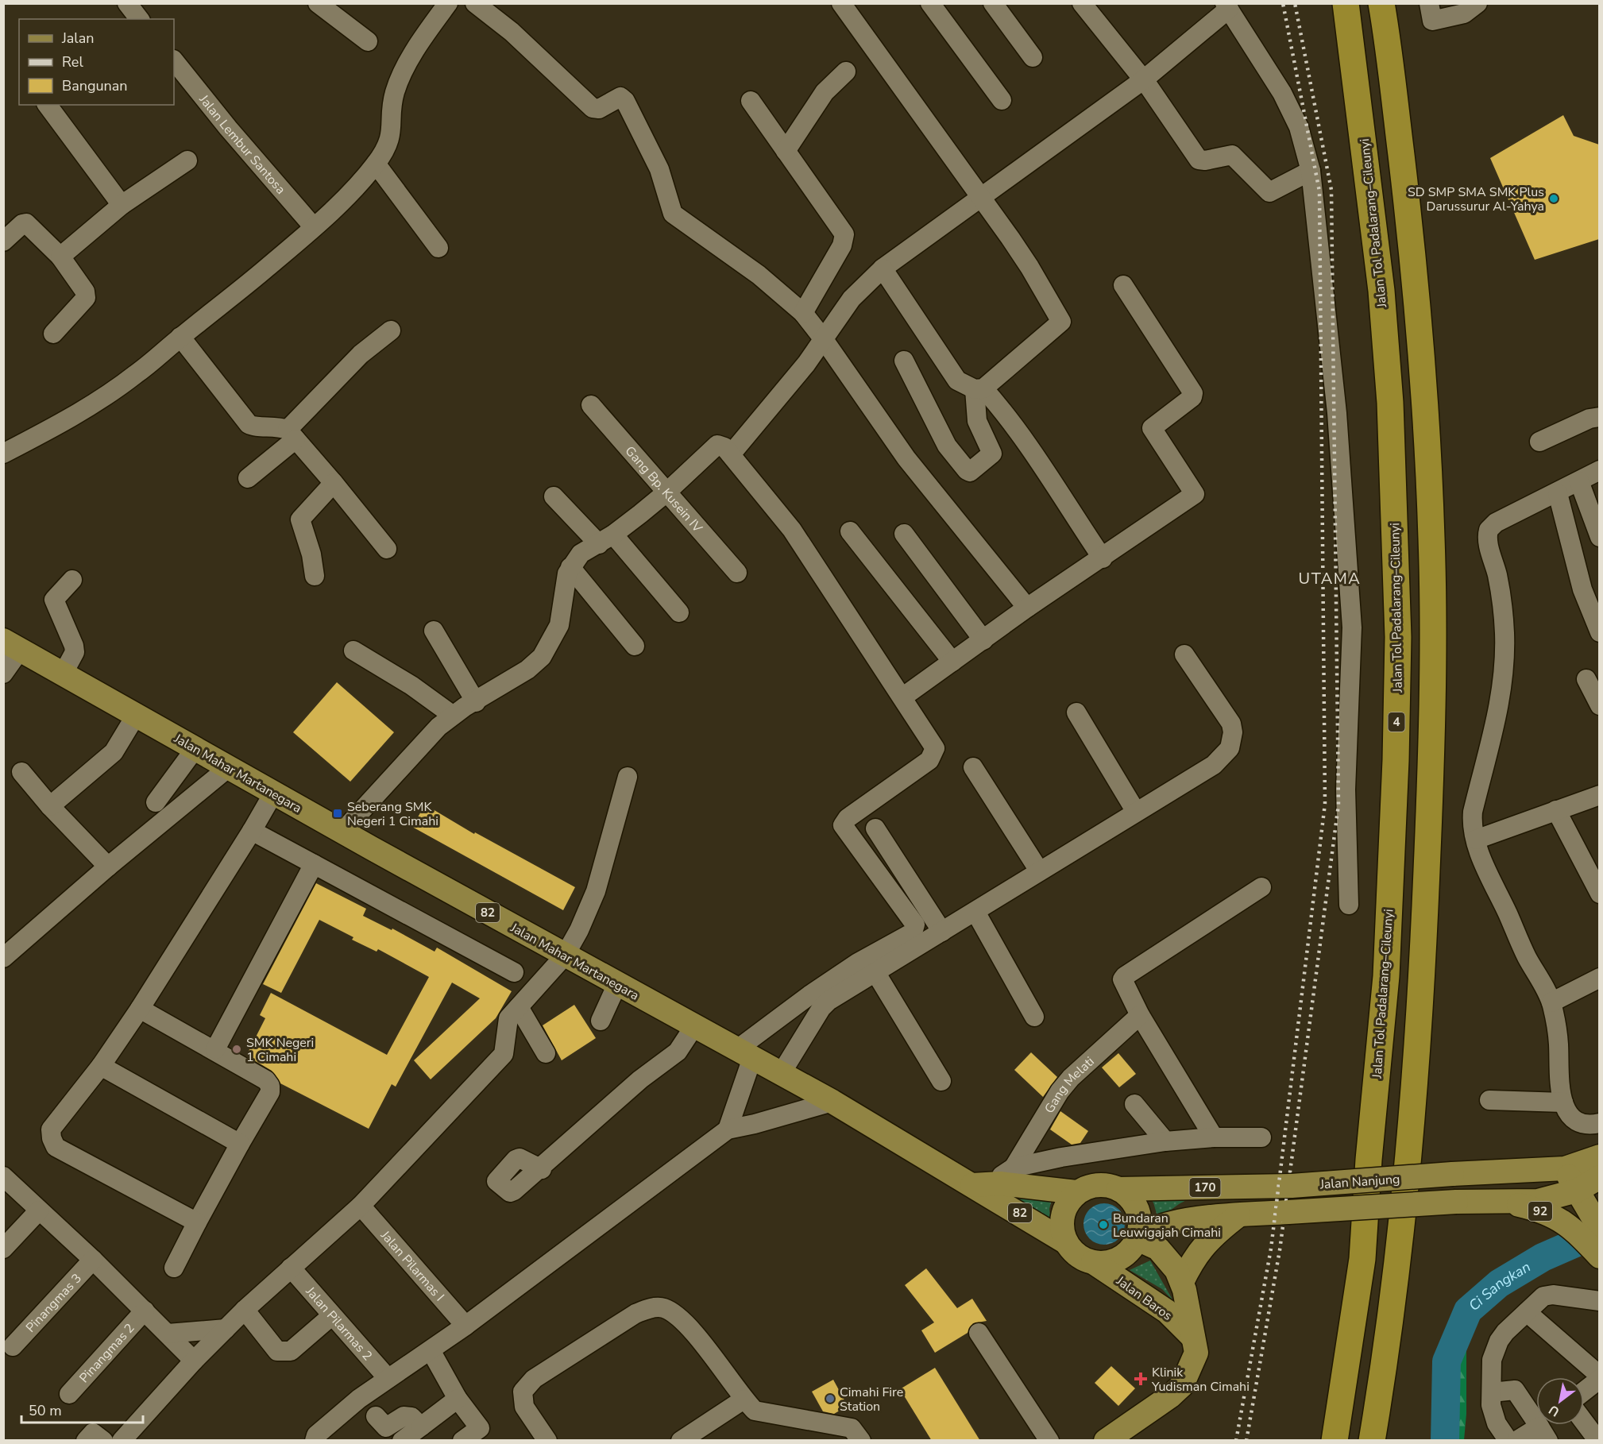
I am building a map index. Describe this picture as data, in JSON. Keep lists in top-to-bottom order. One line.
{"streets":{"highway":["Jalan Tol Padalarang–Cileunyi","4"],"main road":["Jalan Mahar Martanegara","82","Jalan Nanjung","170","92","Jalan Baros"],"street":["Jalan Lembur Santosa","Gang Bp. Kusein IV","Gang Melati","Jalan Pilarmas I","Pinangmas 3","Jalan Pilarmas 2","Pinangmas 2"]},"crossings":[["Jalan Mahar Martanegara","82"],["Jalan Mahar Martanegara","Jalan Nanjung"],["Jalan Mahar Martanegara","170"],["Jalan Mahar Martanegara","Jalan Baros"],["82","Gang Melati"],["82","Jalan Nanjung"],["82","170"],["82","Jalan Baros"],["Jalan Nanjung","170"],["Jalan Nanjung","92"],["Jalan Nanjung","Jalan Baros"],["170","Jalan Baros"]],"districts":["UTAMA"],"water":["Ci Sangkan"],"places":{"other":["SD SMP SMA SMK Plus Darussurur Al-Yahya","SMK Negeri 1 Cimahi","Bundaran Leuwigajah Cimahi","Cimahi Fire Station"],"transit":["Seberang SMK Negeri 1 Cimahi"],"health":["Klinik Yudisman Cimahi"]},"legend":["Jalan","Rel","Bangunan"],"scale_bar":"50 m","north":"bottom left"}
